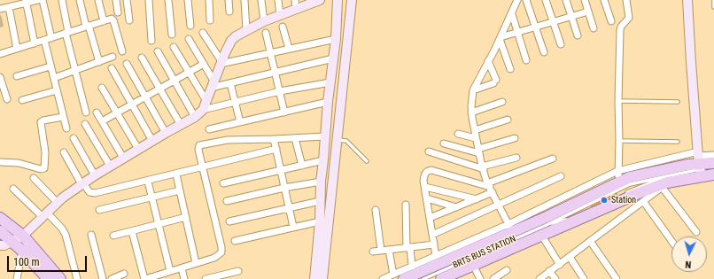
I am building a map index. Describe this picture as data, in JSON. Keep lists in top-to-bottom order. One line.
{"streets":{"lane":["BRTS BUS STATION"]},"places":["Station"],"scale_bar":"100 m","north":"bottom"}
